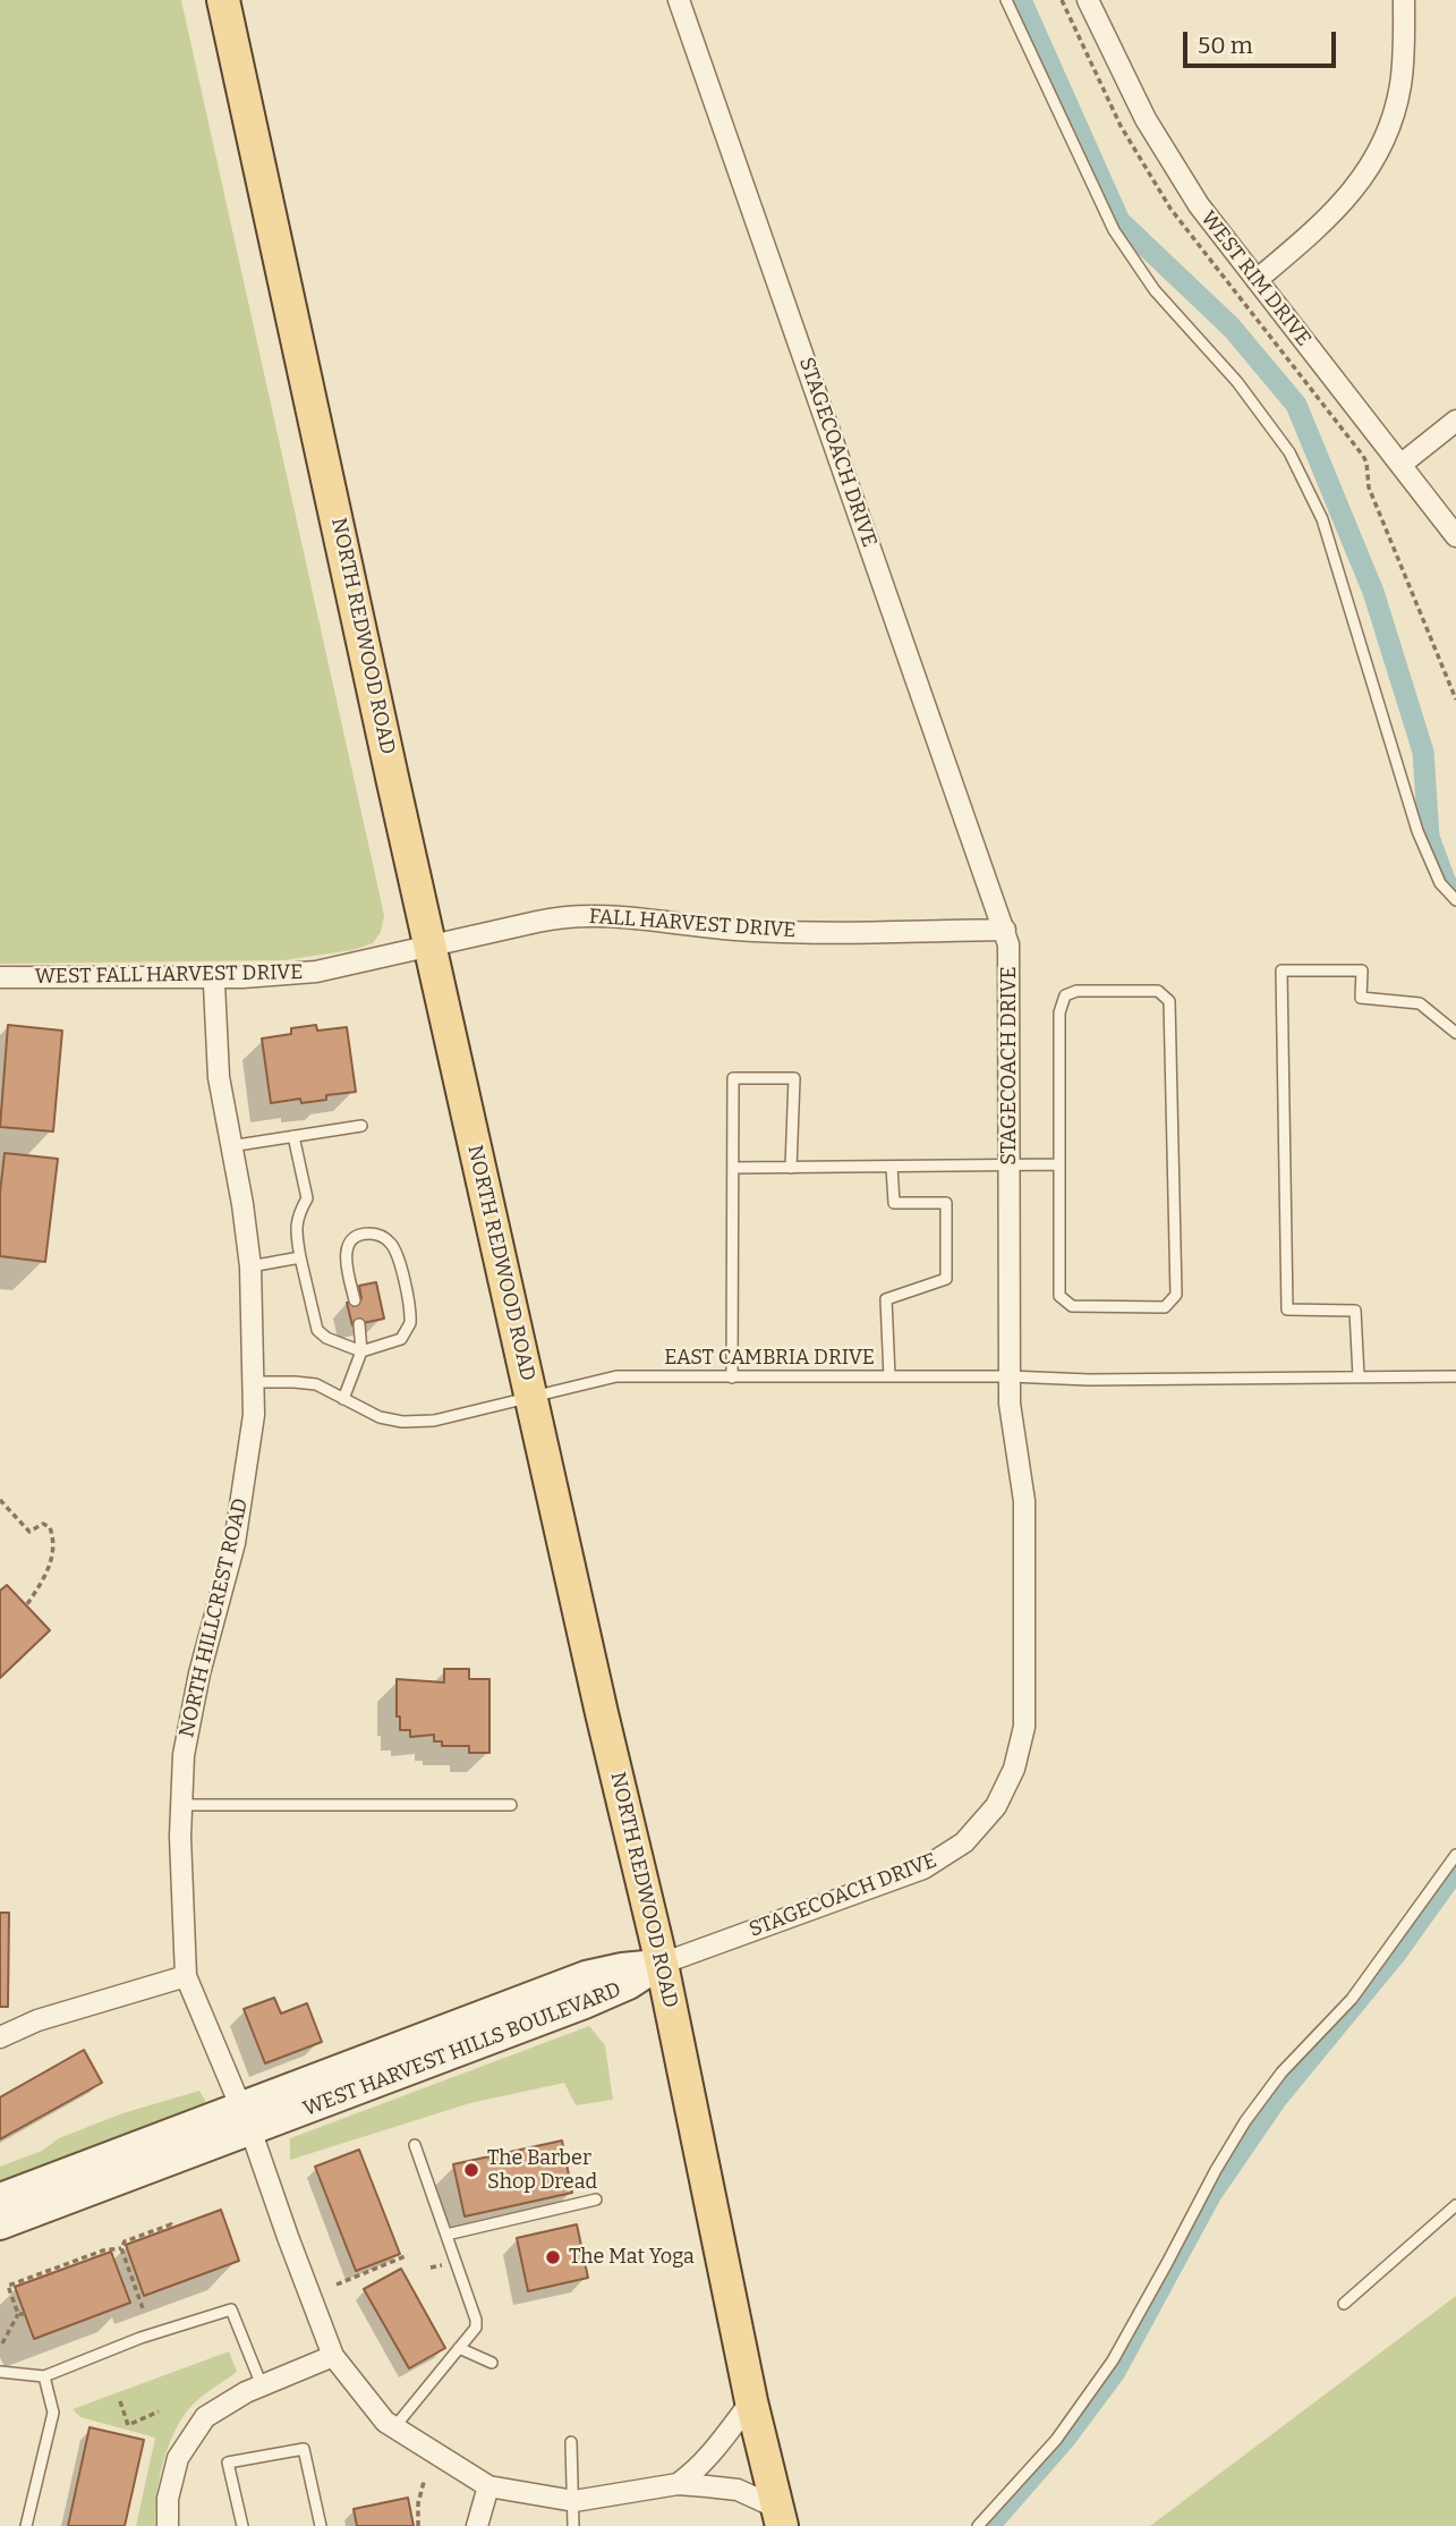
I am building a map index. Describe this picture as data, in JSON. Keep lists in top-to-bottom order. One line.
{"streets":{"main road":["NORTH REDWOOD ROAD"],"street":["WEST RIM DRIVE","STAGECOACH DRIVE","FALL HARVEST DRIVE","WEST FALL HARVEST DRIVE","NORTH HILLCREST ROAD","WEST HARVEST HILLS BOULEVARD"],"lane":["EAST CAMBRIA DRIVE"]},"crossings":[["STAGECOACH DRIVE","NORTH REDWOOD ROAD"],["STAGECOACH DRIVE","FALL HARVEST DRIVE"],["STAGECOACH DRIVE","EAST CAMBRIA DRIVE"],["STAGECOACH DRIVE","WEST HARVEST HILLS BOULEVARD"],["NORTH REDWOOD ROAD","FALL HARVEST DRIVE"],["NORTH REDWOOD ROAD","WEST FALL HARVEST DRIVE"],["NORTH REDWOOD ROAD","EAST CAMBRIA DRIVE"],["NORTH REDWOOD ROAD","WEST HARVEST HILLS BOULEVARD"],["FALL HARVEST DRIVE","WEST FALL HARVEST DRIVE"],["EAST CAMBRIA DRIVE","NORTH HILLCREST ROAD"],["NORTH HILLCREST ROAD","WEST HARVEST HILLS BOULEVARD"]],"places":["The Barber Shop Dread","The Mat Yoga"],"scale_bar":"50 m"}
